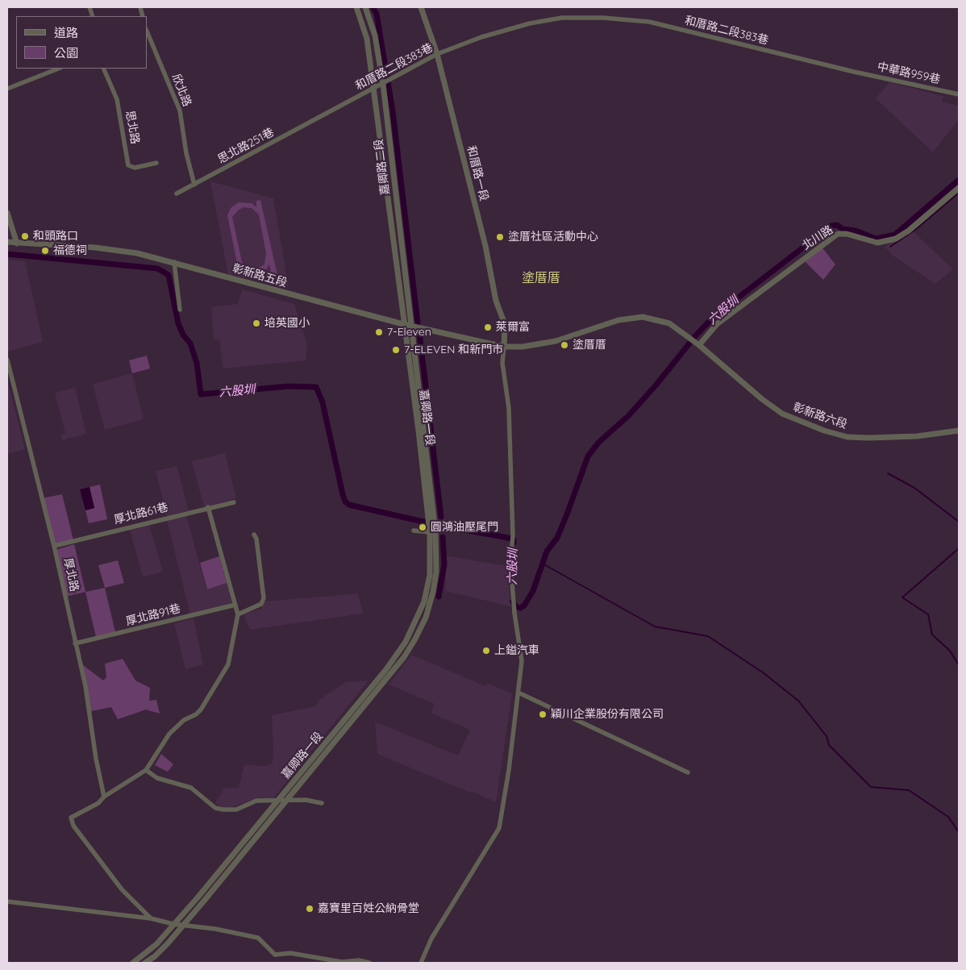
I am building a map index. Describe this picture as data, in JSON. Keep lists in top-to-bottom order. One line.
{"streets":{"street":["和厝路二段383巷","中華路959巷","欣北路","思北路","思北路251巷","嘉卿路二段","和厝路一段","北川路","彰新路五段","彰新路六段","嘉卿路一段","厚北路61巷","厚北路","厚北路91巷"]},"crossings":[["和厝路二段383巷","中華路959巷"],["和厝路二段383巷","思北路251巷"],["和厝路二段383巷","嘉卿路二段"],["和厝路二段383巷","和厝路一段"],["欣北路","思北路251巷"],["嘉卿路二段","彰新路五段"],["嘉卿路二段","嘉卿路一段"],["和厝路一段","彰新路五段"],["和厝路一段","彰新路六段"],["北川路","彰新路六段"],["彰新路五段","彰新路六段"],["彰新路五段","嘉卿路一段"],["厚北路61巷","厚北路"],["厚北路","厚北路91巷"]],"districts":["塗厝厝"],"water":["六股圳"],"places":["和頭路口","塗厝社區活動中心","福德祠","培英國小","萊爾富","7-Eleven","塗厝厝","7-ELEVEN 和新門市","圓鴻油壓尾門","上鎰汽車","穎川企業股份有限公司","嘉寶里百姓公納骨堂"],"legend":["道路","公園"]}
